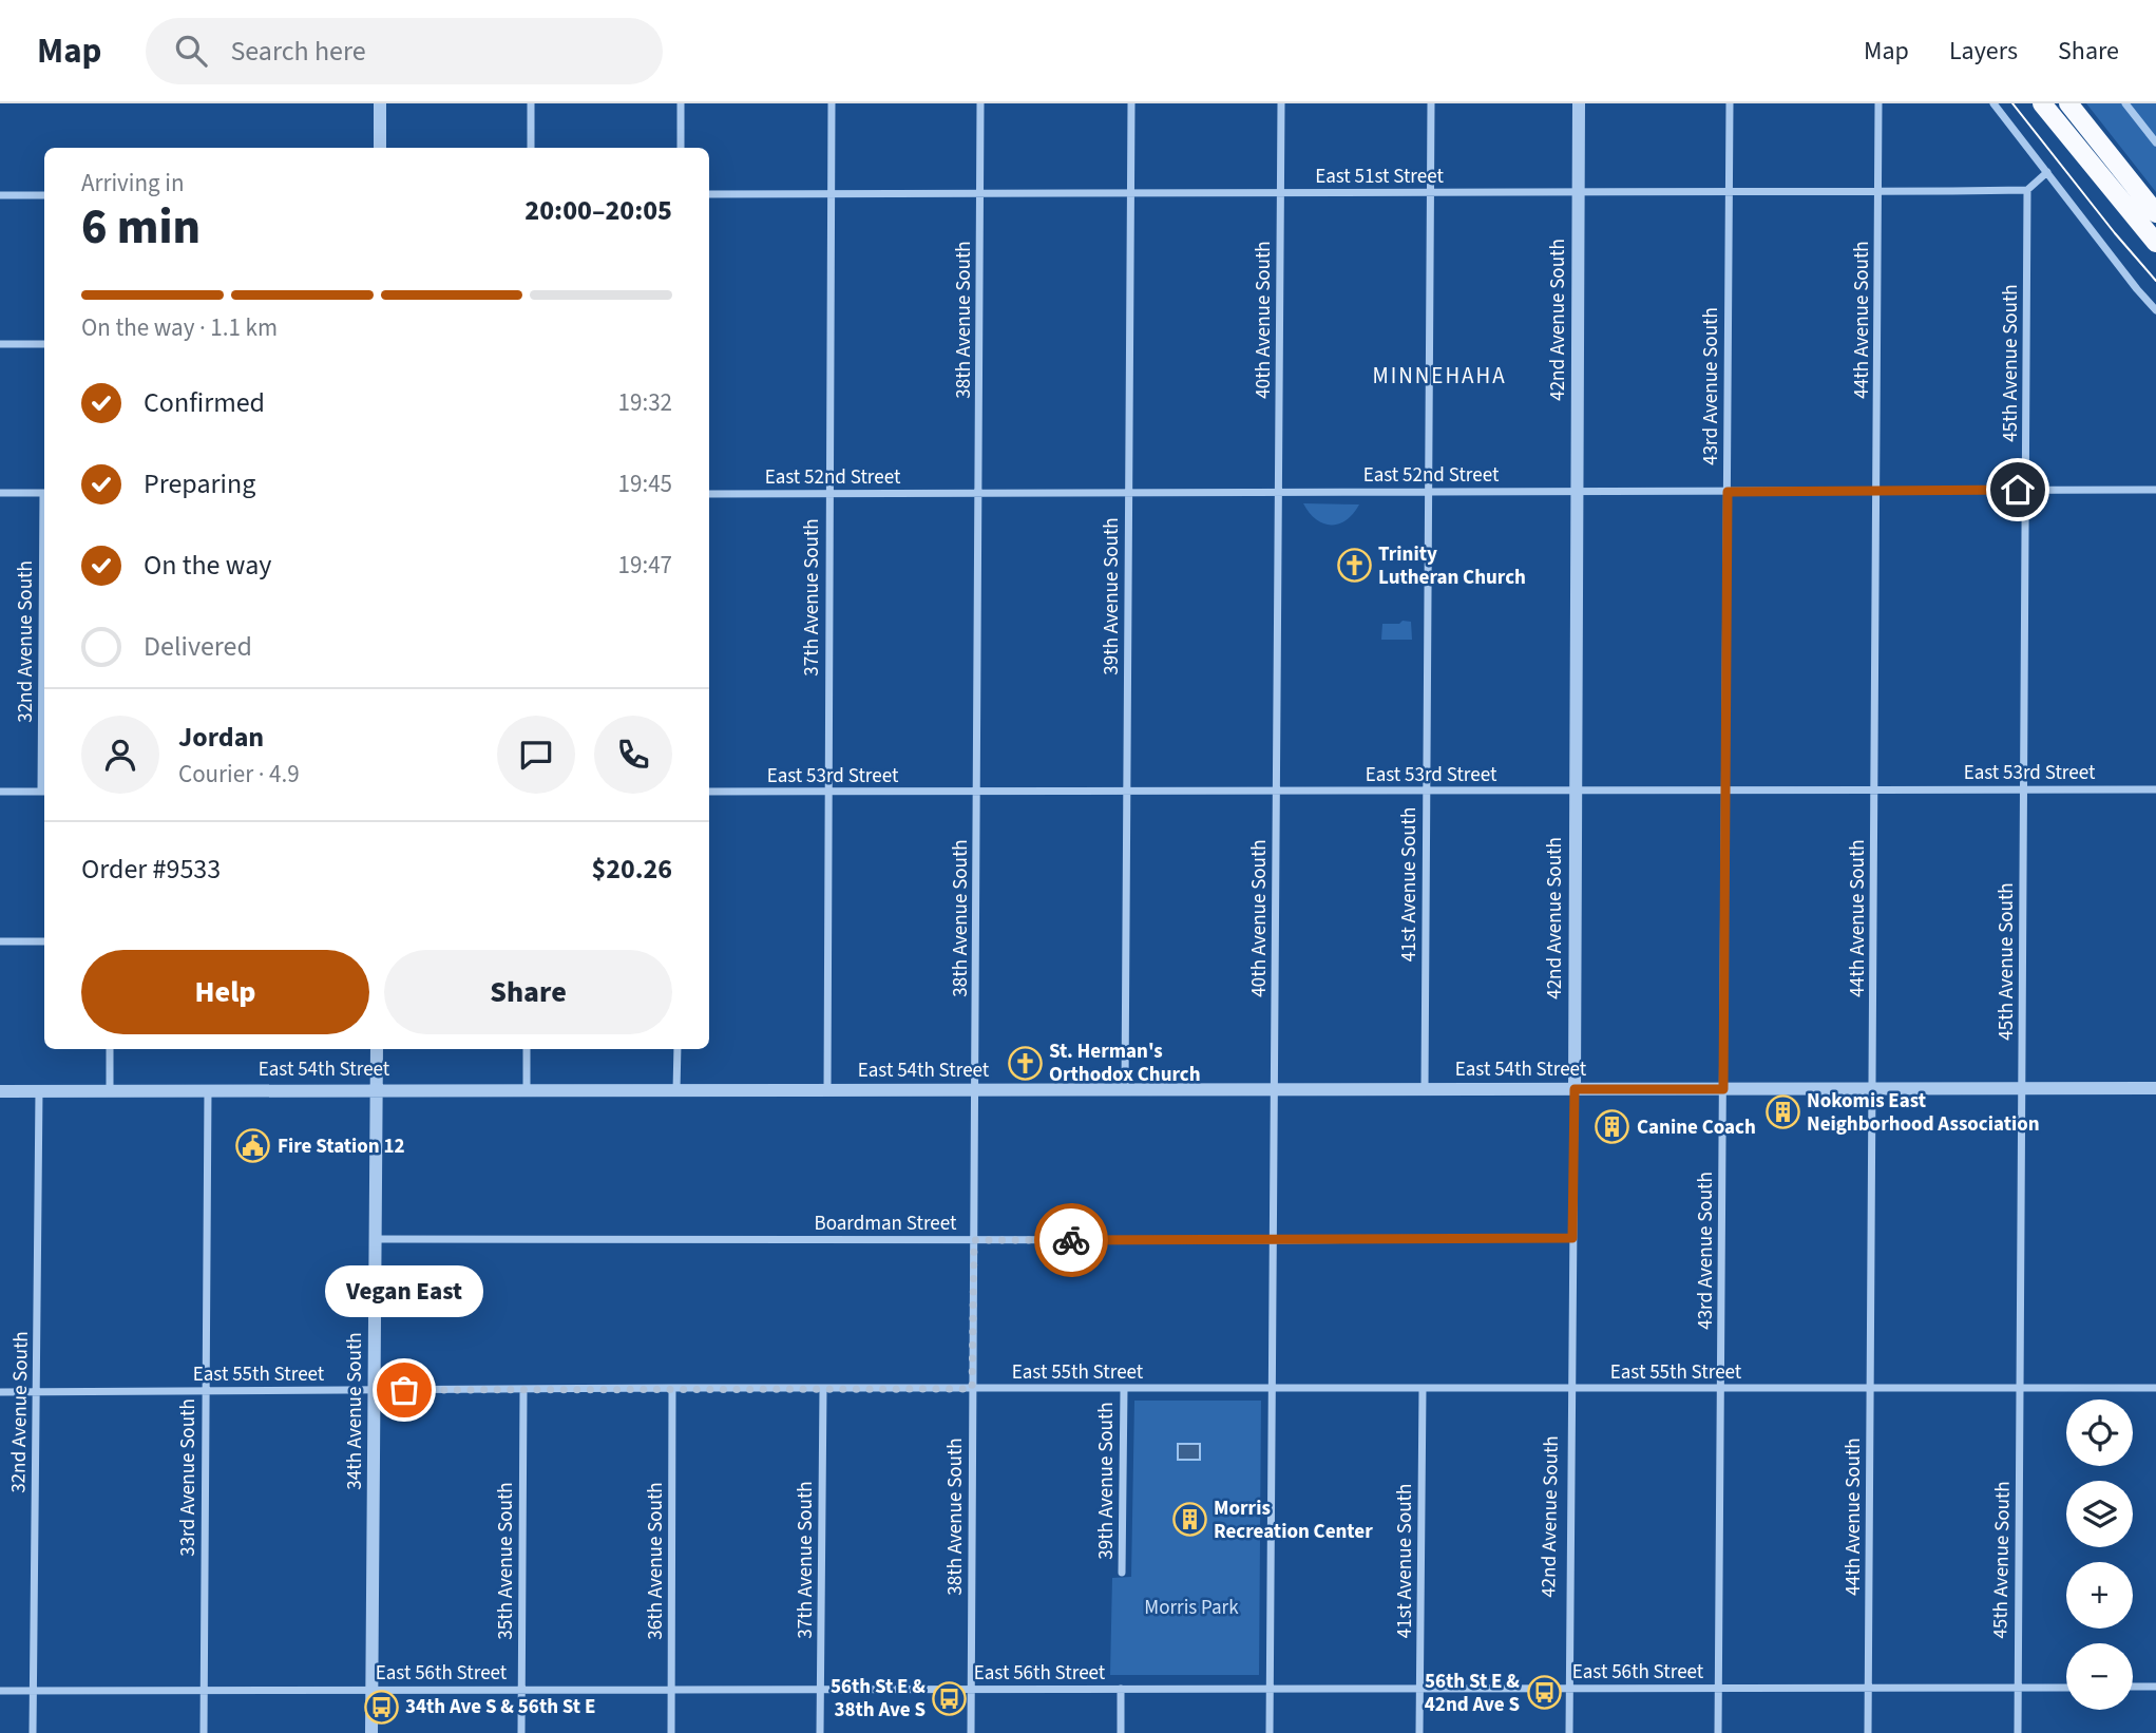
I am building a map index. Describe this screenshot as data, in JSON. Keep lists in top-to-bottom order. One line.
{"streets":{"street":["East 51st Street","38th Avenue South","40th Avenue South","42nd Avenue South","44th Avenue South","45th Avenue South","43rd Avenue South","East 52nd Street","39th Avenue South","37th Avenue South","32nd Avenue South","East 53rd Street","41st Avenue South","East 54th Street","Boardman Street","East 55th Street","34th Avenue South","33rd Avenue South","35th Avenue South","36th Avenue South","East 56th Street"]},"crossings":[["East 51st Street","38th Avenue South"],["East 51st Street","40th Avenue South"],["East 51st Street","42nd Avenue South"],["East 51st Street","44th Avenue South"],["East 51st Street","45th Avenue South"],["East 51st Street","43rd Avenue South"],["East 51st Street","39th Avenue South"],["East 51st Street","37th Avenue South"],["East 51st Street","41st Avenue South"],["38th Avenue South","East 52nd Street"],["38th Avenue South","East 53rd Street"],["38th Avenue South","East 54th Street"],["38th Avenue South","Boardman Street"],["38th Avenue South","East 55th Street"],["38th Avenue South","East 56th Street"],["40th Avenue South","East 52nd Street"],["40th Avenue South","East 53rd Street"],["40th Avenue South","East 54th Street"],["40th Avenue South","Boardman Street"],["40th Avenue South","East 55th Street"],["40th Avenue South","East 56th Street"],["42nd Avenue South","East 52nd Street"],["42nd Avenue South","East 53rd Street"],["42nd Avenue South","East 54th Street"],["42nd Avenue South","Boardman Street"],["42nd Avenue South","East 55th Street"],["42nd Avenue South","East 56th Street"],["44th Avenue South","East 52nd Street"],["44th Avenue South","East 53rd Street"],["44th Avenue South","East 54th Street"],["44th Avenue South","East 55th Street"],["44th Avenue South","East 56th Street"],["45th Avenue South","East 52nd Street"],["45th Avenue South","East 53rd Street"],["45th Avenue South","East 54th Street"],["45th Avenue South","East 55th Street"],["45th Avenue South","East 56th Street"],["43rd Avenue South","East 52nd Street"],["43rd Avenue South","East 53rd Street"],["43rd Avenue South","East 54th Street"],["43rd Avenue South","East 55th Street"],["43rd Avenue South","East 56th Street"],["East 52nd Street","39th Avenue South"],["East 52nd Street","37th Avenue South"],["East 52nd Street","41st Avenue South"],["39th Avenue South","East 53rd Street"],["39th Avenue South","East 54th Street"],["39th Avenue South","East 55th Street"],["37th Avenue South","East 53rd Street"],["37th Avenue South","East 54th Street"],["37th Avenue South","East 55th Street"],["37th Avenue South","East 56th Street"],["32nd Avenue South","East 54th Street"],["32nd Avenue South","East 55th Street"],["32nd Avenue South","East 56th Street"],["East 53rd Street","41st Avenue South"],["41st Avenue South","East 54th Street"],["41st Avenue South","East 55th Street"],["41st Avenue South","East 56th Street"],["East 54th Street","34th Avenue South"],["East 54th Street","33rd Avenue South"],["Boardman Street","34th Avenue South"],["East 55th Street","34th Avenue South"],["East 55th Street","33rd Avenue South"],["East 55th Street","35th Avenue South"],["East 55th Street","36th Avenue South"],["34th Avenue South","East 56th Street"],["33rd Avenue South","East 56th Street"],["35th Avenue South","East 56th Street"],["36th Avenue South","East 56th Street"]],"districts":["MINNEHAHA"],"parks":["Morris Park"],"places":{"church":["Trinity Lutheran Church","St. Herman's Orthodox Church"],"building":["Nokomis East Neighborhood Association","Canine Coach","Morris Recreation Center"],"public building":["Fire Station 12"],"other":["Vegan East"],"bus stop":["56th St E & 42nd Ave S","56th St E & 38th Ave S","34th Ave S & 56th St E"]},"page":{"header":"Map","search":"Search here","nav":["Map","Layers","Share"],"heading":["6 min","Arriving in","20:00–20:05"],"panel":["Jordan","Courier · 4.9","Order #9533","$20.26"],"bar":"On the way · 1.1 km","list":[["Confirmed","19:32"],["Preparing","19:45"],["On the way","19:47"],"Delivered"],"buttons":["Help","Share"],"bubble":"Vegan East","map_buttons":["+","−"]}}
